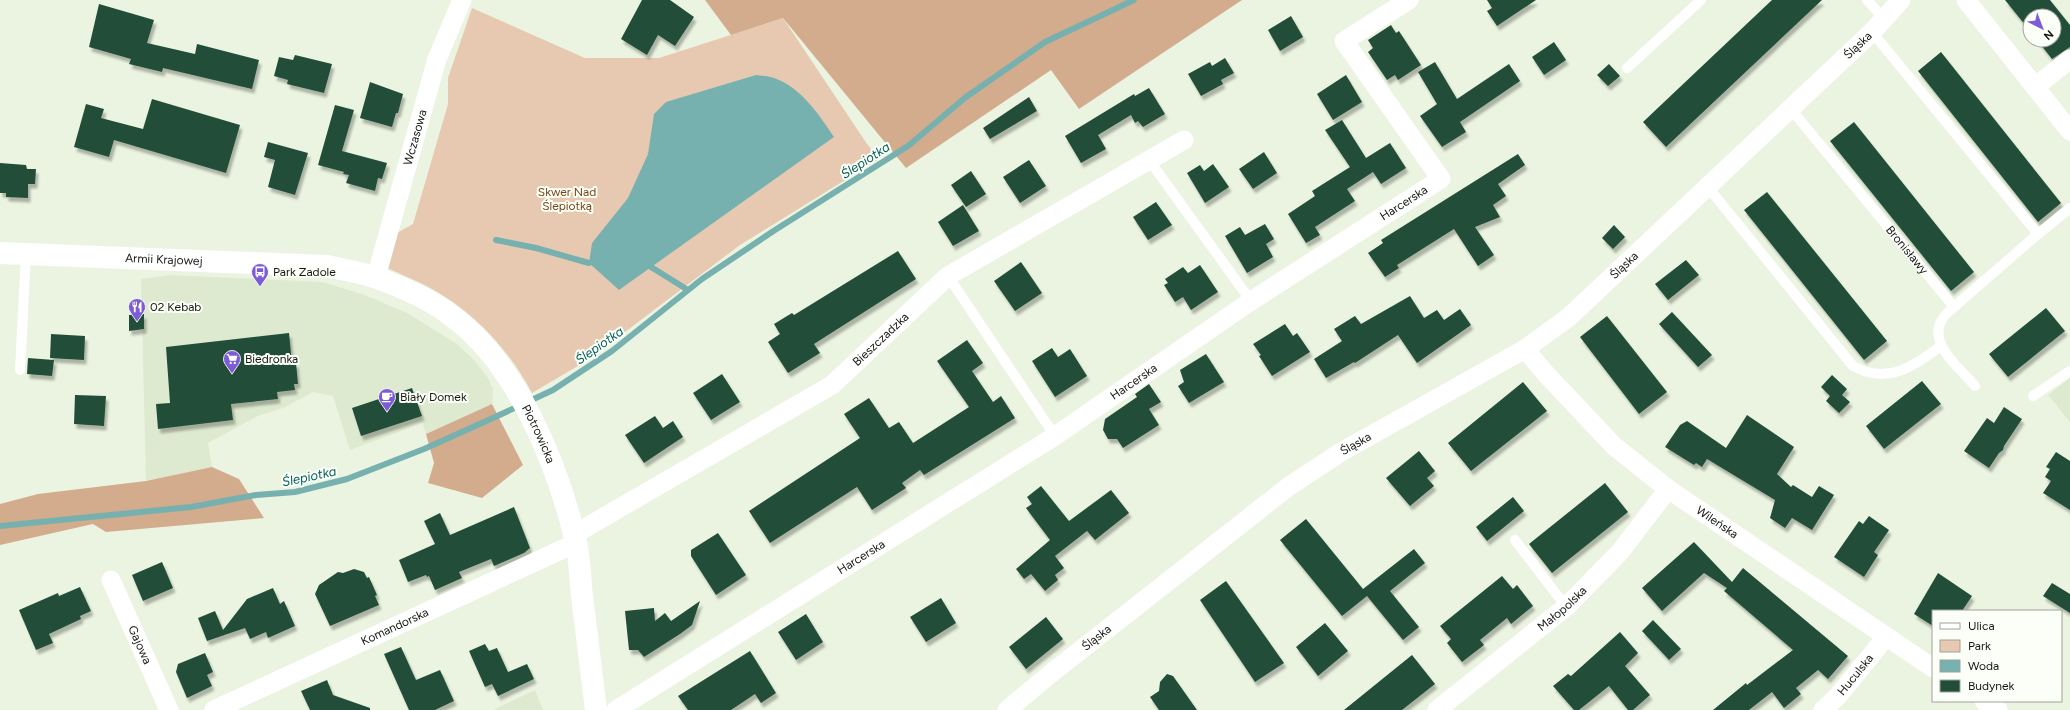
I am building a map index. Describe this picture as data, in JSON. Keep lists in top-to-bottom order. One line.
{"streets":{"street":["Śląska","Wczasowa","Harcerska","Armii Krajowej","Bieszczadzka","Piotrowicka","Wileńska","Małopolska","Komandorska","Gajowa","Huculska"],"lane":["Bronisławy"]},"crossings":[["Śląska","Bronisławy"],["Śląska","Wileńska"],["Wczasowa","Piotrowicka"],["Armii Krajowej","Piotrowicka"],["Bieszczadzka","Piotrowicka"],["Bieszczadzka","Komandorska"],["Piotrowicka","Komandorska"],["Wileńska","Małopolska"],["Wileńska","Huculska"]],"water":["Ślepiotka"],"parks":["Skwer Nad Ślepiotką"],"places":{"bus stop":["Park Zadole"],"restaurant":["02 Kebab"],"supermarket":["Biedronka"],"cafe":["Biały Domek"]},"legend":["Ulica","Park","Woda","Budynek"],"north":"bottom right"}
